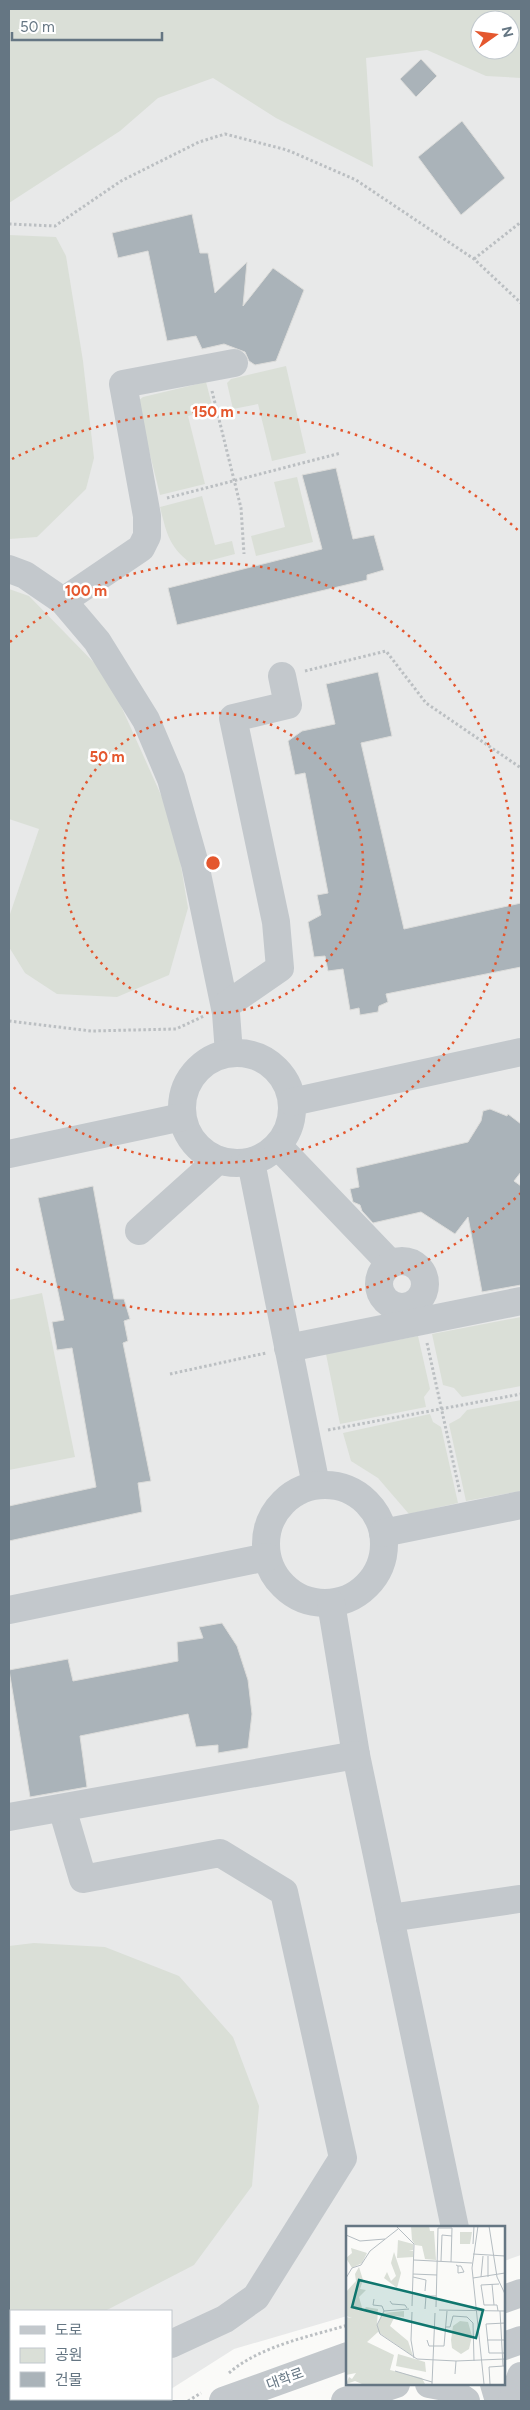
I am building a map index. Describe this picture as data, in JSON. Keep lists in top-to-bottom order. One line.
{"streets":{"street":["대학로"]},"legend":["도로","공원","건물"],"scale_bar":"50 m","north":"right","rings":["150 m","100 m","50 m"]}
